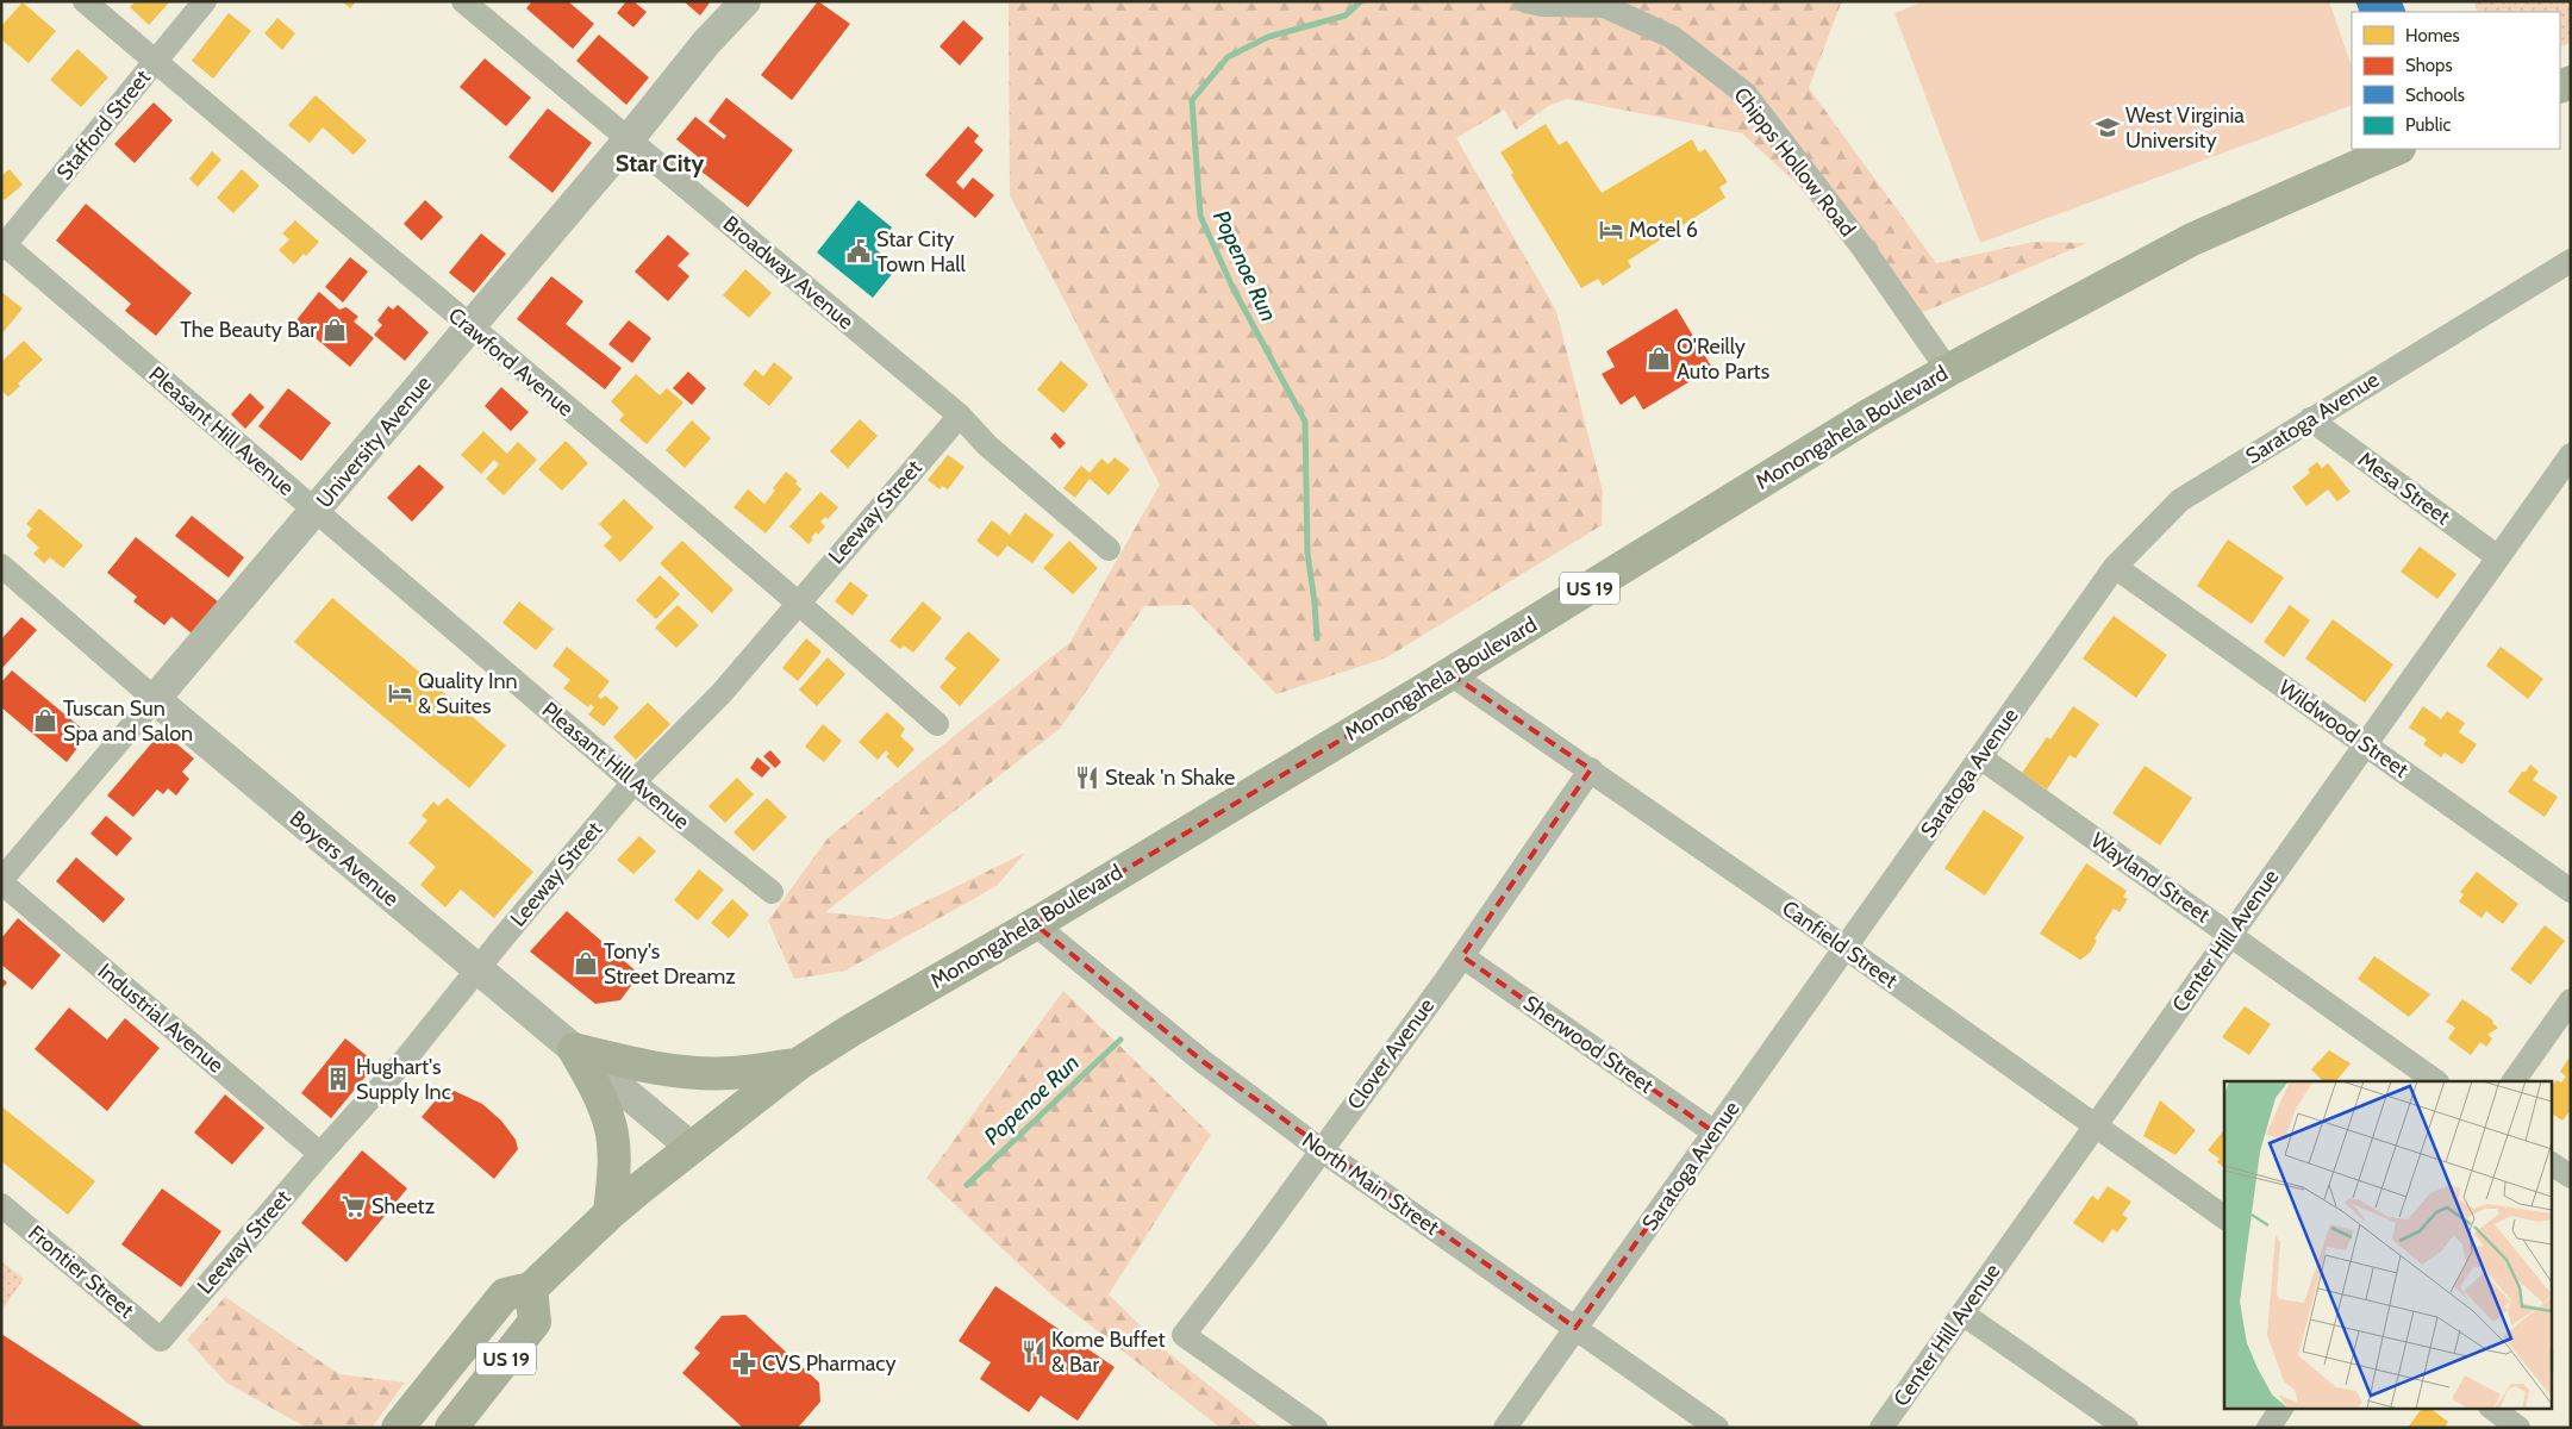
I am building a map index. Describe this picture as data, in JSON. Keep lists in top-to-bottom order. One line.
{"streets":{"main road":["Monongahela Boulevard","US 19"],"street":["Stafford Street","Chipps Hollow Road","Broadway Avenue","Crawford Avenue","Saratoga Avenue","Pleasant Hill Avenue","University Avenue","Mesa Street","Leeway Street","Wildwood Street","Boyers Avenue","Wayland Street","Center Hill Avenue","Canfield Street","Industrial Avenue","Sherwood Street","Clover Avenue","North Main Street","Frontier Street"]},"crossings":[["Stafford Street","Crawford Avenue"],["Stafford Street","Pleasant Hill Avenue"],["Chipps Hollow Road","Monongahela Boulevard"],["Broadway Avenue","University Avenue"],["Broadway Avenue","Leeway Street"],["Crawford Avenue","University Avenue"],["Crawford Avenue","Leeway Street"],["Saratoga Avenue","Mesa Street"],["Saratoga Avenue","Wildwood Street"],["Saratoga Avenue","Wayland Street"],["Saratoga Avenue","Canfield Street"],["Saratoga Avenue","Sherwood Street"],["Saratoga Avenue","North Main Street"],["Monongahela Boulevard","US 19"],["Monongahela Boulevard","Boyers Avenue"],["Monongahela Boulevard","Canfield Street"],["Monongahela Boulevard","North Main Street"],["Pleasant Hill Avenue","University Avenue"],["Pleasant Hill Avenue","Leeway Street"],["University Avenue","Boyers Avenue"],["University Avenue","Industrial Avenue"],["Mesa Street","Center Hill Avenue"],["Leeway Street","Boyers Avenue"],["Leeway Street","Industrial Avenue"],["Leeway Street","Frontier Street"],["Wildwood Street","Center Hill Avenue"],["Wayland Street","Center Hill Avenue"],["Center Hill Avenue","Canfield Street"],["Canfield Street","Clover Avenue"],["Sherwood Street","Clover Avenue"],["Clover Avenue","North Main Street"]],"districts":["Star City"],"water":["Popenoe Run"],"places":{"school or university":["West Virginia University"],"hotel":["Motel 6","Quality Inn & Suites"],"public building":["Star City Town Hall"],"shop":["The Beauty Bar","O'Reilly Auto Parts","Tuscan Sun Spa and Salon","Tony's Street Dreamz"],"restaurant":["Steak 'n Shake","Kome Buffet & Bar"],"building":["Hughart's Supply Inc"],"supermarket":["Sheetz"],"pharmacy":["CVS Pharmacy"]},"legend":["Homes","Shops","Schools","Public"]}
